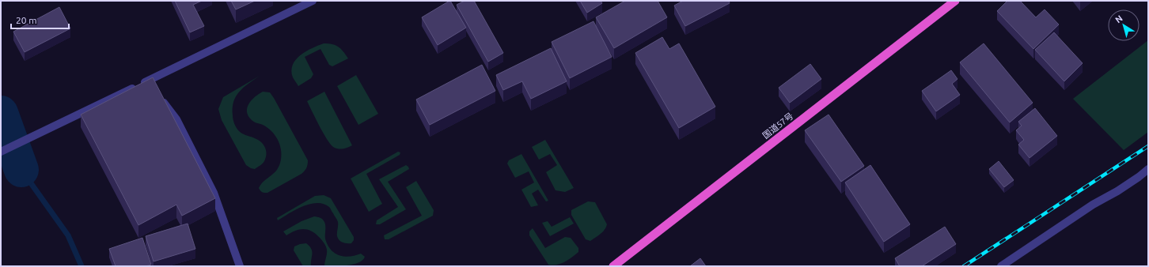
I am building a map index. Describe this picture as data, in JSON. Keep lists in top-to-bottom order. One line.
{"streets":{"highway":["国道57号"]},"scale_bar":"20 m","north":"top left"}
